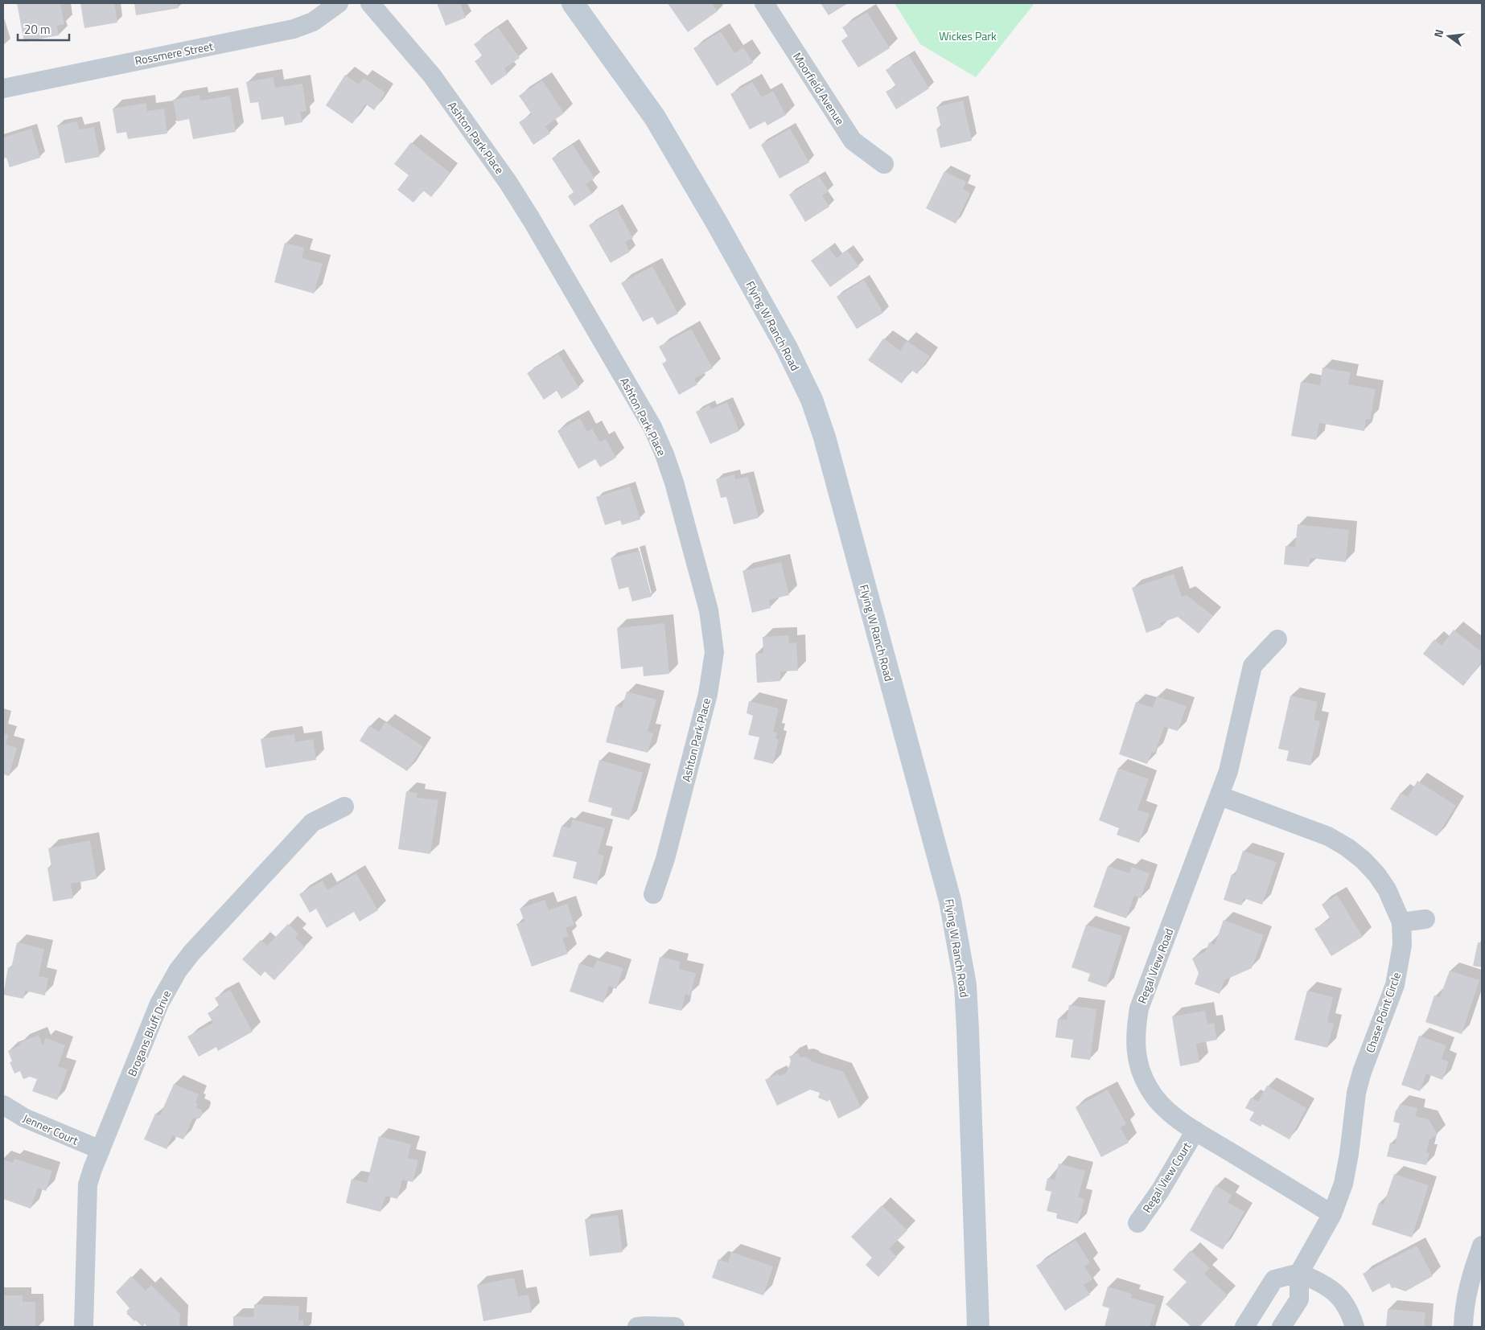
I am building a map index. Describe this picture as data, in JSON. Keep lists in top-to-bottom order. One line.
{"streets":{"street":["Rossmere Street","Moorfield Avenue","Ashton Park Place","Flying W Ranch Road","Regal View Road","Chase Point Circle","Brogans Bluff Drive","Jenner Court","Regal View Court"]},"crossings":[["Regal View Road","Chase Point Circle"],["Regal View Road","Regal View Court"],["Brogans Bluff Drive","Jenner Court"]],"parks":["Wickes Park"],"scale_bar":"20 m","north":"left"}
